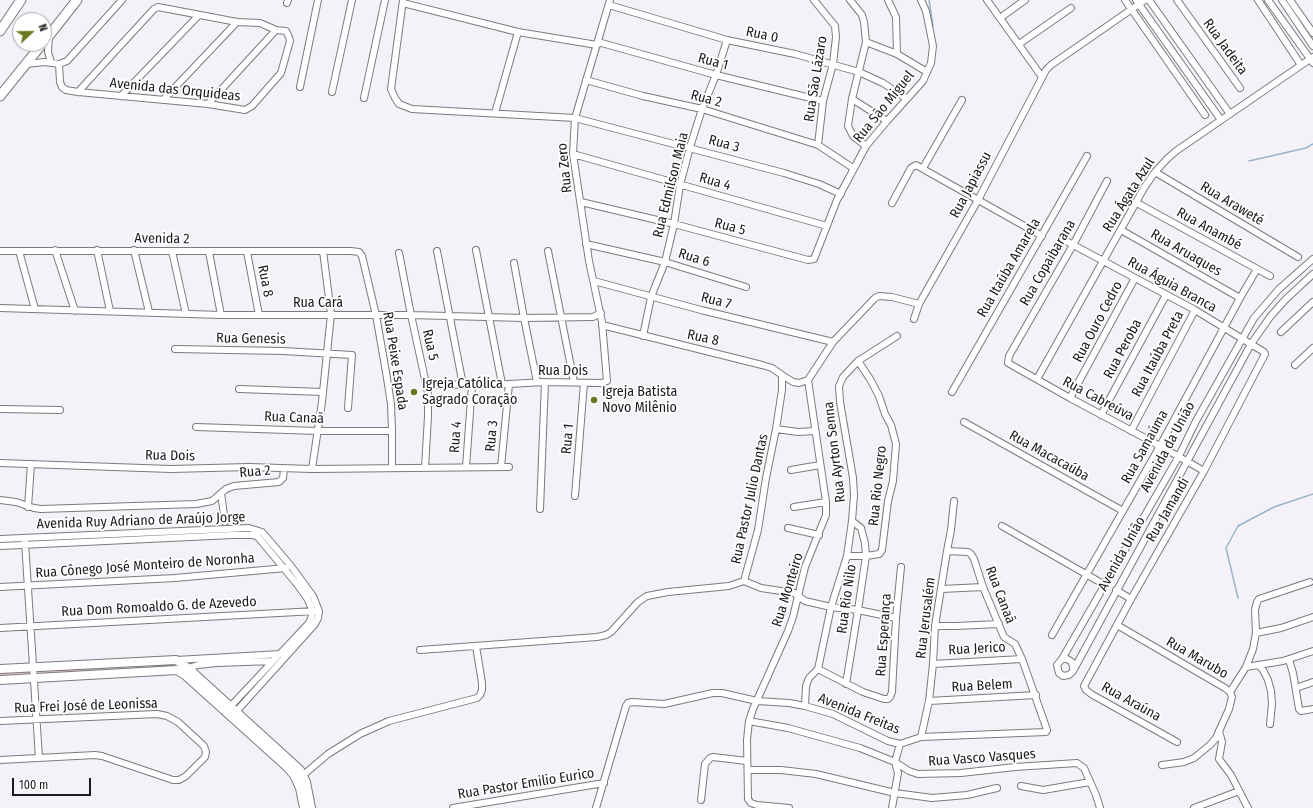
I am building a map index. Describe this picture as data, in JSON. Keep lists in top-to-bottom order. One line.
{"streets":{"street":["Rua 0","Rua Jadeita","Rua 1","Rua São Lázaro","Avenida das Orquideas","Rua 2","Rua São Miguel","Rua 3","Rua Zero","Rua 4","Rua Edmilson Maia","Rua Japiassu","Rua Ágata Azul","Rua Araweté","Rua 5","Rua Anambé","Avenida 2","Rua Aruaques","Rua 6","Rua Copaibarana","Rua Itaúba Amarela","Rua 8","Rua Águia Branca","Rua 7","Rua Cará","Rua Ouro Cedro","Rua Genesis","Rua Peroba","Rua Itaúba Preta","Rua Peixe Espada","Rua Dois","Rua Cabreúva","Rua Canaã","Rua Samaúma","Avenida da União","Rua Ayrton Senna","Rua Macacaúba","Rua Rio Negro","Rua Pastor Julio Dantas","Rua Jamandi","Avenida Ruy Adriano de Araújo Jorge","Avenida União","Rua Cônego José Monteiro de Noronha","Rua Monteiro","Rua Rio Nilo","Rua Dom Romoaldo G. de Azevedo","Rua Jerusalém","Rua Esperança","Rua Jerico","Rua Marubo","Rua Belem","Rua Araúna","Rua Frei José de Leonissa","Avenida Freitas","Rua Vasco Vasques","Rua Pastor Emilio Eurico"]},"crossings":[["Rua 0","Rua São Lázaro"],["Rua 0","Rua São Miguel"],["Rua 0","Rua Zero"],["Rua 0","Rua Edmilson Maia"],["Rua 1","Rua São Lázaro"],["Rua 1","Rua 3"],["Rua 1","Rua Zero"],["Rua 1","Rua Edmilson Maia"],["Rua 1","Rua Dois"],["Rua São Lázaro","Rua 2"],["Rua 2","Rua 3"],["Rua 2","Rua Zero"],["Rua 2","Rua 4"],["Rua 2","Rua Edmilson Maia"],["Rua 2","Rua 5"],["Rua 2","Rua Peixe Espada"],["Rua 2","Rua Dois"],["Rua São Miguel","Rua 3"],["Rua São Miguel","Rua 4"],["Rua São Miguel","Rua 5"],["Rua 3","Rua Zero"],["Rua 3","Rua Edmilson Maia"],["Rua 3","Rua Dois"],["Rua Zero","Rua 4"],["Rua Zero","Rua 5"],["Rua Zero","Rua 6"],["Rua Zero","Rua 8"],["Rua Zero","Rua 7"],["Rua Zero","Rua Cará"],["Rua Zero","Rua Dois"],["Rua 4","Rua Edmilson Maia"],["Rua 4","Rua Dois"],["Rua Edmilson Maia","Rua 5"],["Rua Edmilson Maia","Rua 6"],["Rua Edmilson Maia","Rua 8"],["Rua Edmilson Maia","Rua 7"],["Rua Ágata Azul","Rua Araweté"],["Rua Ágata Azul","Rua Anambé"],["Rua Ágata Azul","Rua Aruaques"],["Rua Ágata Azul","Rua Águia Branca"],["Rua Ágata Azul","Rua Cabreúva"],["Rua 5","Rua Cará"],["Rua 5","Rua Dois"],["Rua Anambé","Rua Samaúma"],["Avenida 2","Rua 8"],["Avenida 2","Rua Peixe Espada"],["Rua Aruaques","Rua Samaúma"],["Rua Copaibarana","Rua Águia Branca"],["Rua Copaibarana","Rua Cabreúva"],["Rua 8","Rua Cará"],["Rua 8","Rua Pastor Julio Dantas"],["Rua Águia Branca","Rua Ouro Cedro"],["Rua Águia Branca","Rua Peroba"],["Rua Águia Branca","Rua Itaúba Preta"],["Rua Águia Branca","Rua Samaúma"],["Rua Águia Branca","Avenida da União"],["Rua Águia Branca","Rua Jamandi"],["Rua Águia Branca","Avenida União"],["Rua Cará","Rua Peixe Espada"],["Rua Ouro Cedro","Rua Cabreúva"],["Rua Peroba","Rua Cabreúva"],["Rua Itaúba Preta","Rua Cabreúva"],["Rua Peixe Espada","Rua Canaã"],["Rua Cabreúva","Rua Samaúma"],["Rua Cabreúva","Avenida da União"],["Rua Cabreúva","Rua Jamandi"],["Rua Cabreúva","Avenida União"],["Rua Canaã","Rua Jerusalém"],["Rua Canaã","Rua Jerico"],["Rua Canaã","Rua Belem"],["Rua Canaã","Avenida Freitas"],["Rua Samaúma","Rua Macacaúba"],["Avenida da União","Avenida União"],["Rua Ayrton Senna","Rua Rio Negro"],["Rua Ayrton Senna","Rua Rio Nilo"],["Rua Ayrton Senna","Avenida Freitas"],["Rua Rio Negro","Rua Rio Nilo"],["Rua Jamandi","Rua Marubo"],["Rua Jamandi","Rua Araúna"],["Avenida Ruy Adriano de Araújo Jorge","Rua Cônego José Monteiro de Noronha"],["Avenida Ruy Adriano de Araújo Jorge","Rua Dom Romoaldo G. de Azevedo"],["Rua Monteiro","Avenida Freitas"],["Rua Monteiro","Rua Vasco Vasques"],["Rua Rio Nilo","Rua Esperança"],["Rua Jerusalém","Rua Jerico"],["Rua Jerusalém","Rua Belem"],["Rua Jerusalém","Avenida Freitas"],["Avenida Freitas","Rua Pastor Emilio Eurico"]],"places":["Igreja Católica Sagrado Coração","Igreja Batista Novo Milênio"],"scale_bar":"100 m","north":"right"}
